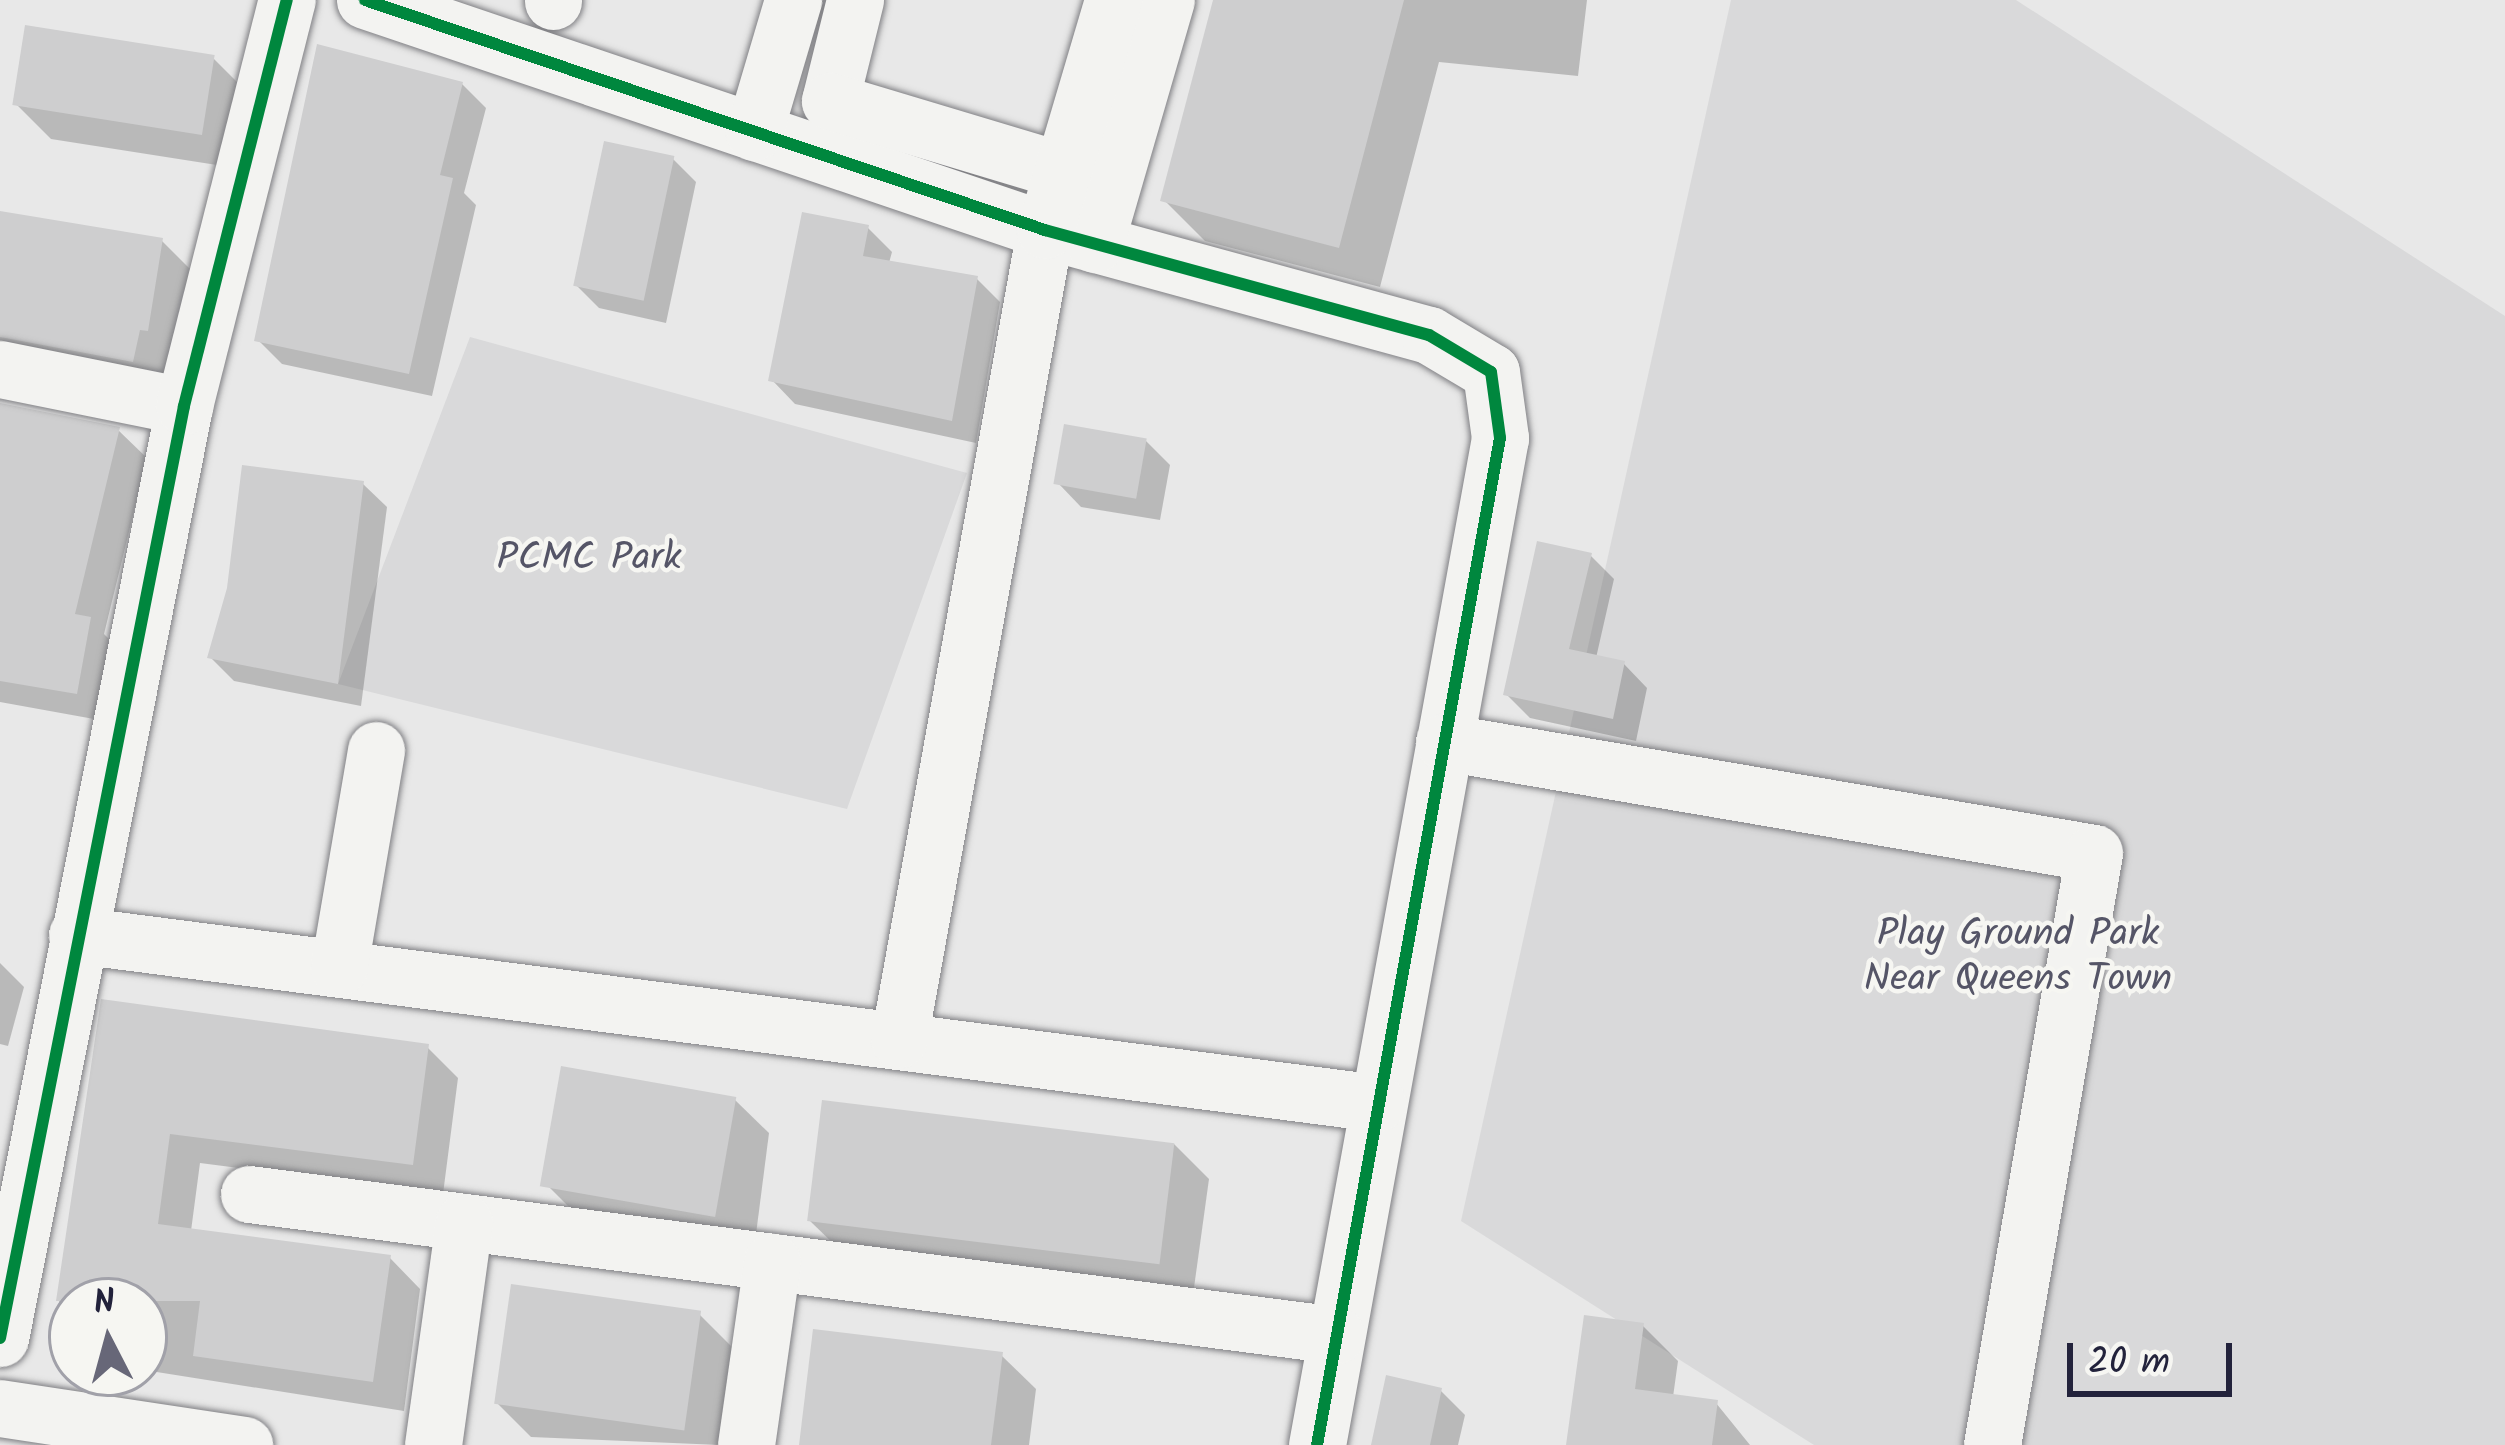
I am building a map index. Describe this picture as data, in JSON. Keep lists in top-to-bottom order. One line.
{"parks":["PCMC Park","Play Ground Park Near Queens Town"],"scale_bar":"20 m","north":"top"}
